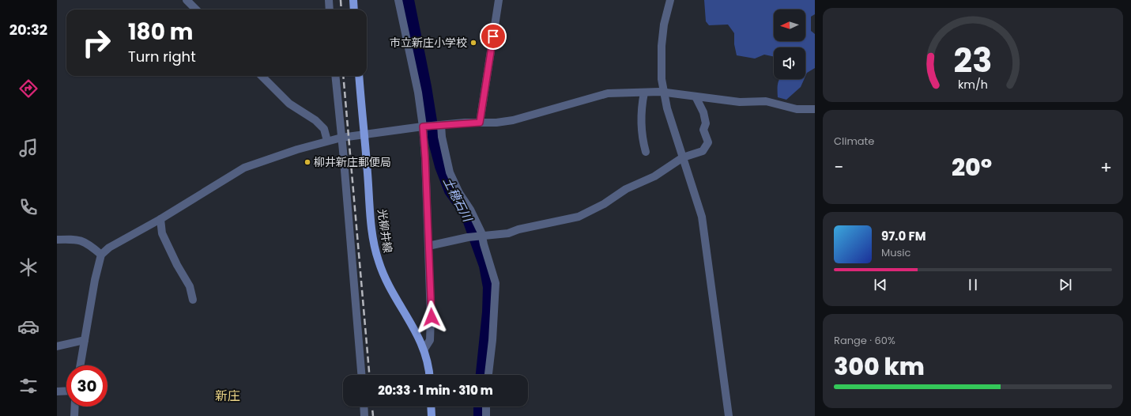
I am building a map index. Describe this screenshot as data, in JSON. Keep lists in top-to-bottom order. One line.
{"streets":{"main road":["光柳井線"]},"districts":["新庄"],"water":["土穂石川"],"places":["市立新庄小学校","柳井新庄郵便局"],"north":"left","page":{"tabs":"20:32","turn":["180 m","Turn right"],"tile":["Climate",["Range · 60%","300 km"]],"heat":["−","20°","+"],"song":["97.0 FM","Music"],"limit":"30","trip":"20:33 · 1 min · 310 m","gauge":["23","km/h"]}}
